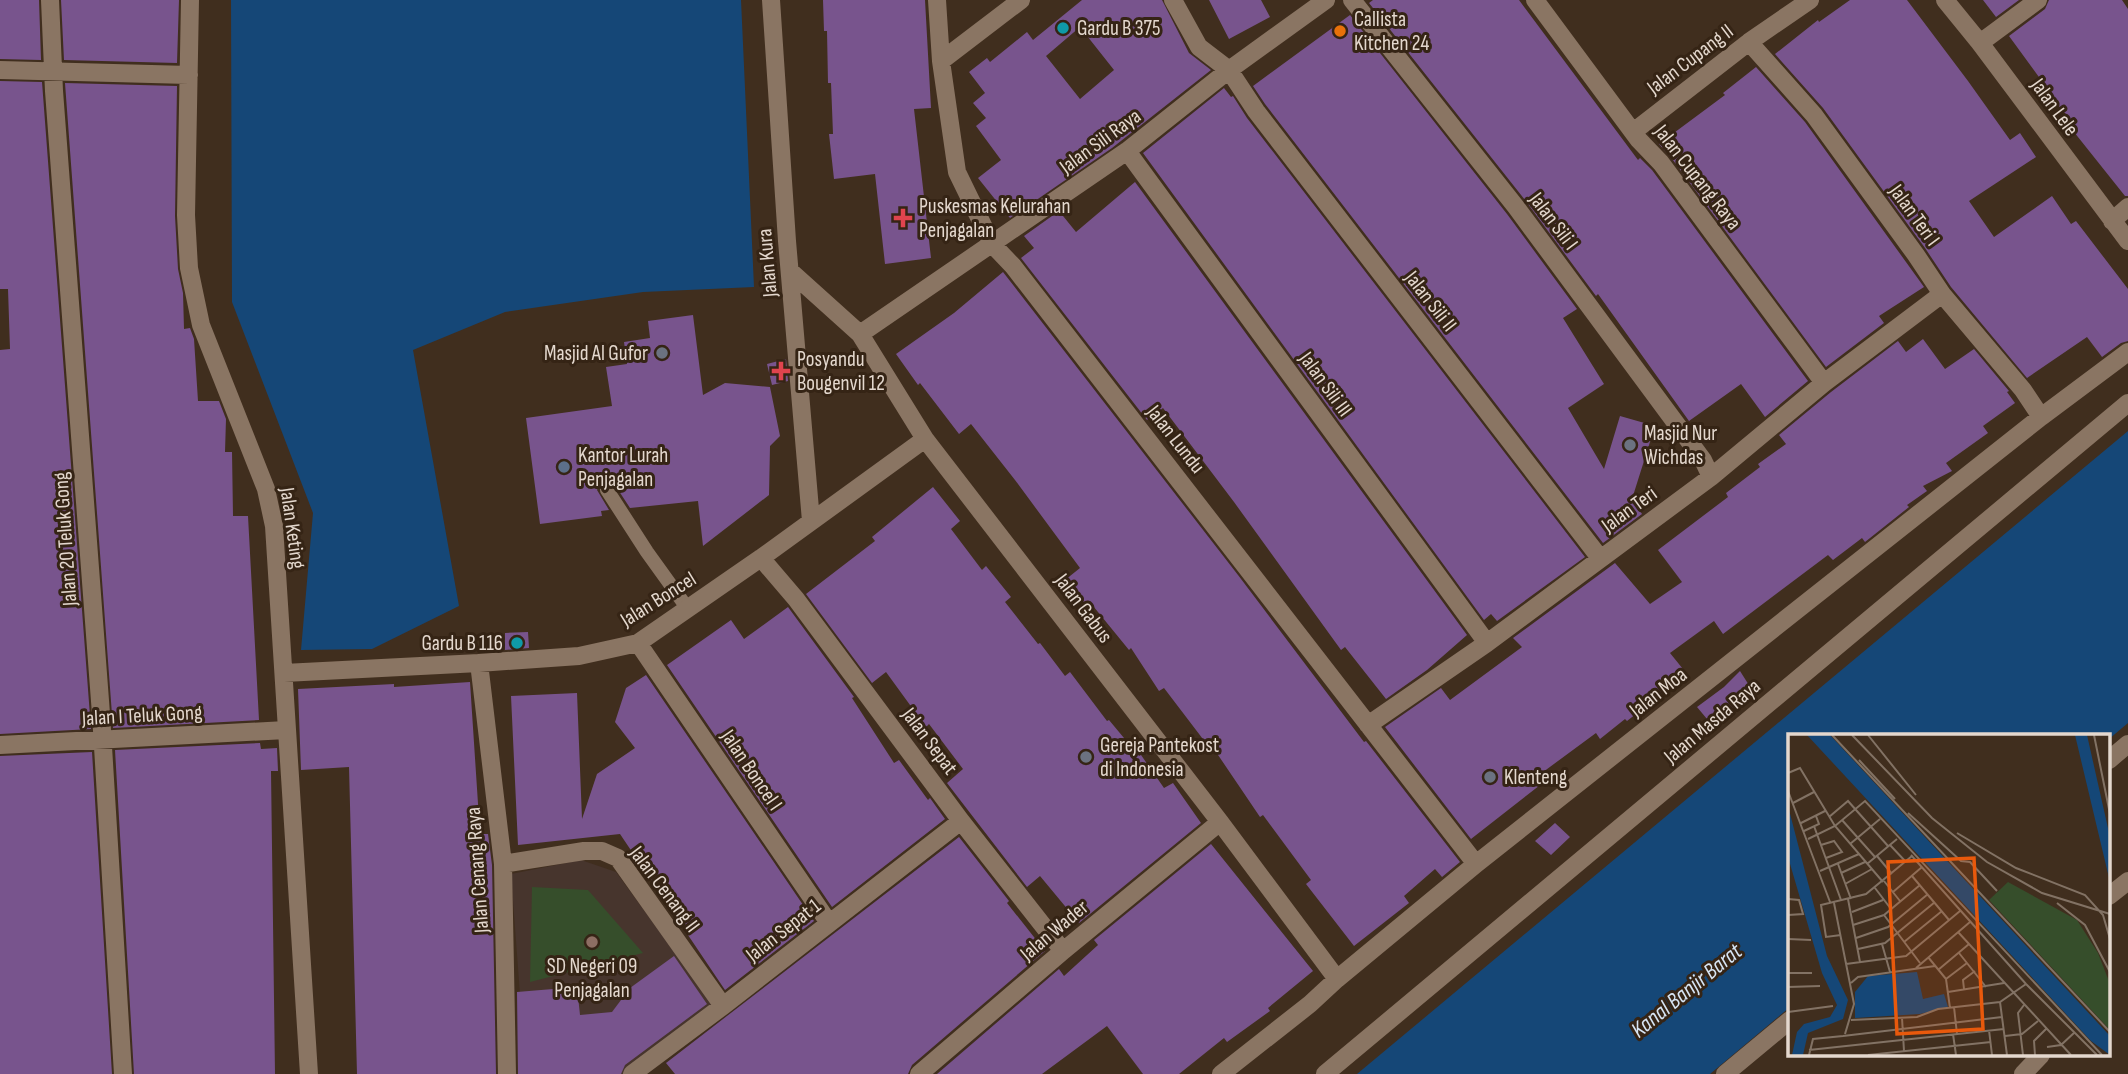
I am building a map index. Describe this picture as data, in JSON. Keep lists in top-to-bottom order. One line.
{"streets":{"street":["Jalan Cupang II","Jalan Lele","Jalan Sili Raya","Jalan Cupang Raya","Jalan Teri I","Jalan Sili I","Jalan Kura","Jalan Sili II","Jalan Sili III","Jalan Lundu","Jalan Teri","Jalan Keting","Jalan 20 Teluk Gong","Jalan Boncel","Jalan Gabus","Jalan Moa","Jalan I Teluk Gong","Jalan Masda Raya","Jalan Sepat","Jalan Boncel I","Jalan Cenang Raya","Jalan Cenang II","Jalan Sepat 1","Jalan Wader"]},"crossings":[["Jalan Cupang II","Jalan Cupang Raya"],["Jalan Cupang II","Jalan Teri I"],["Jalan Sili Raya","Jalan Sili II"],["Jalan Sili Raya","Jalan Sili III"],["Jalan Sili Raya","Jalan Lundu"],["Jalan Sili Raya","Jalan Gabus"],["Jalan Cupang Raya","Jalan Teri"],["Jalan Teri I","Jalan Teri"],["Jalan Teri I","Jalan Moa"],["Jalan Sili I","Jalan Teri"],["Jalan Kura","Jalan Boncel"],["Jalan Kura","Jalan Gabus"],["Jalan Sili II","Jalan Teri"],["Jalan Sili III","Jalan Teri"],["Jalan Lundu","Jalan Teri"],["Jalan Lundu","Jalan Moa"],["Jalan Keting","Jalan Boncel"],["Jalan Keting","Jalan I Teluk Gong"],["Jalan 20 Teluk Gong","Jalan I Teluk Gong"],["Jalan Boncel","Jalan Gabus"],["Jalan Boncel","Jalan Sepat"],["Jalan Boncel","Jalan Boncel I"],["Jalan Boncel","Jalan Cenang Raya"],["Jalan Gabus","Jalan Moa"],["Jalan Gabus","Jalan Wader"],["Jalan Sepat","Jalan Sepat 1"],["Jalan Sepat","Jalan Wader"],["Jalan Boncel I","Jalan Sepat 1"],["Jalan Cenang Raya","Jalan Cenang II"],["Jalan Cenang II","Jalan Sepat 1"]],"water":["Kanal Banjir Barat"],"places":{"other":["Gardu B 375","Callista Kitchen 24","Masjid Al Gufor","Masjid Nur Wichdas","Kantor Lurah Penjagalan","Gardu B 116","Gereja Pantekost di Indonesia","Klenteng","SD Negeri 09 Penjagalan"],"health":["Puskesmas Kelurahan Penjagalan","Posyandu Bougenvil 12"]}}
